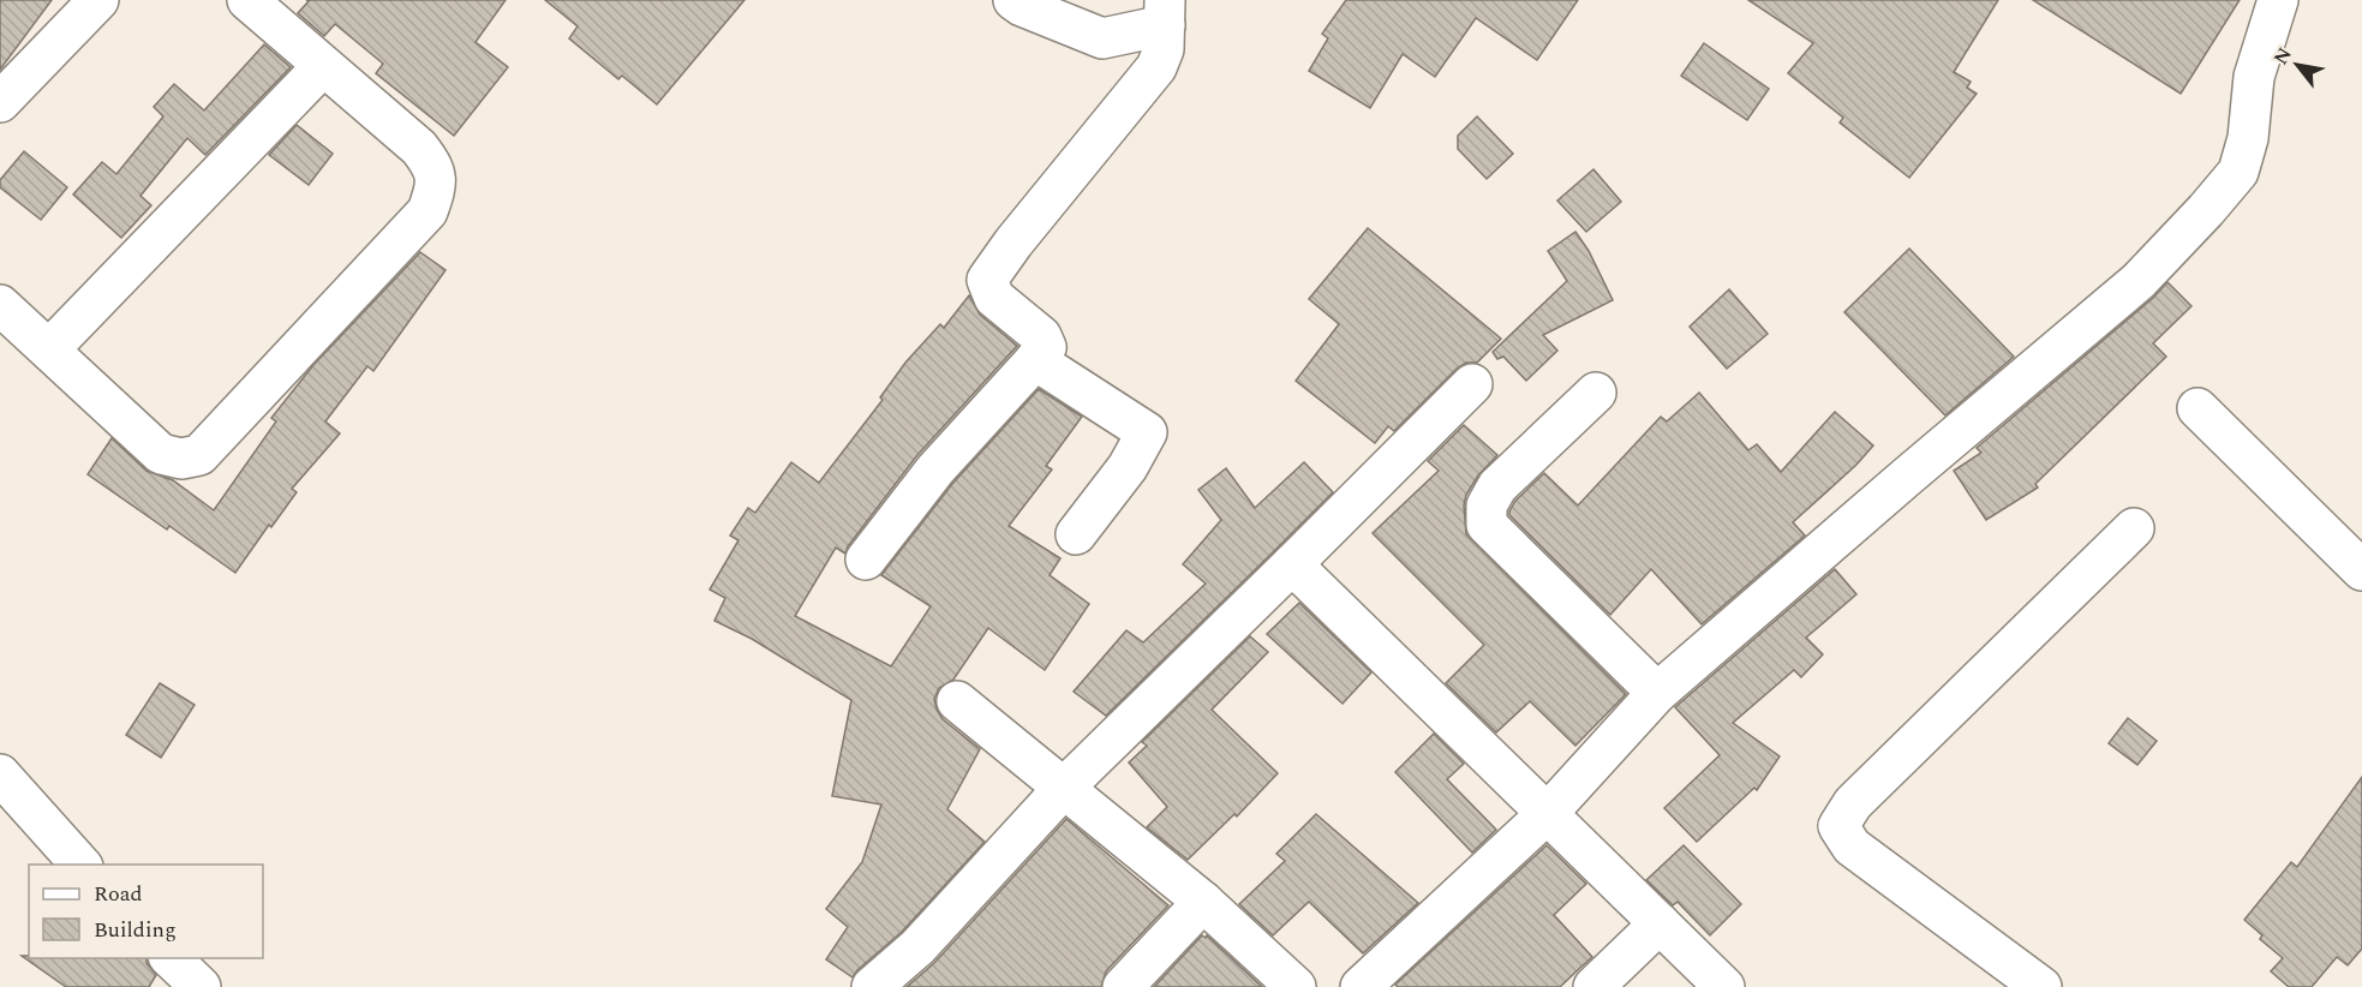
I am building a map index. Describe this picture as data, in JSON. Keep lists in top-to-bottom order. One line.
{"legend":["Road","Building"],"north":"top left"}
